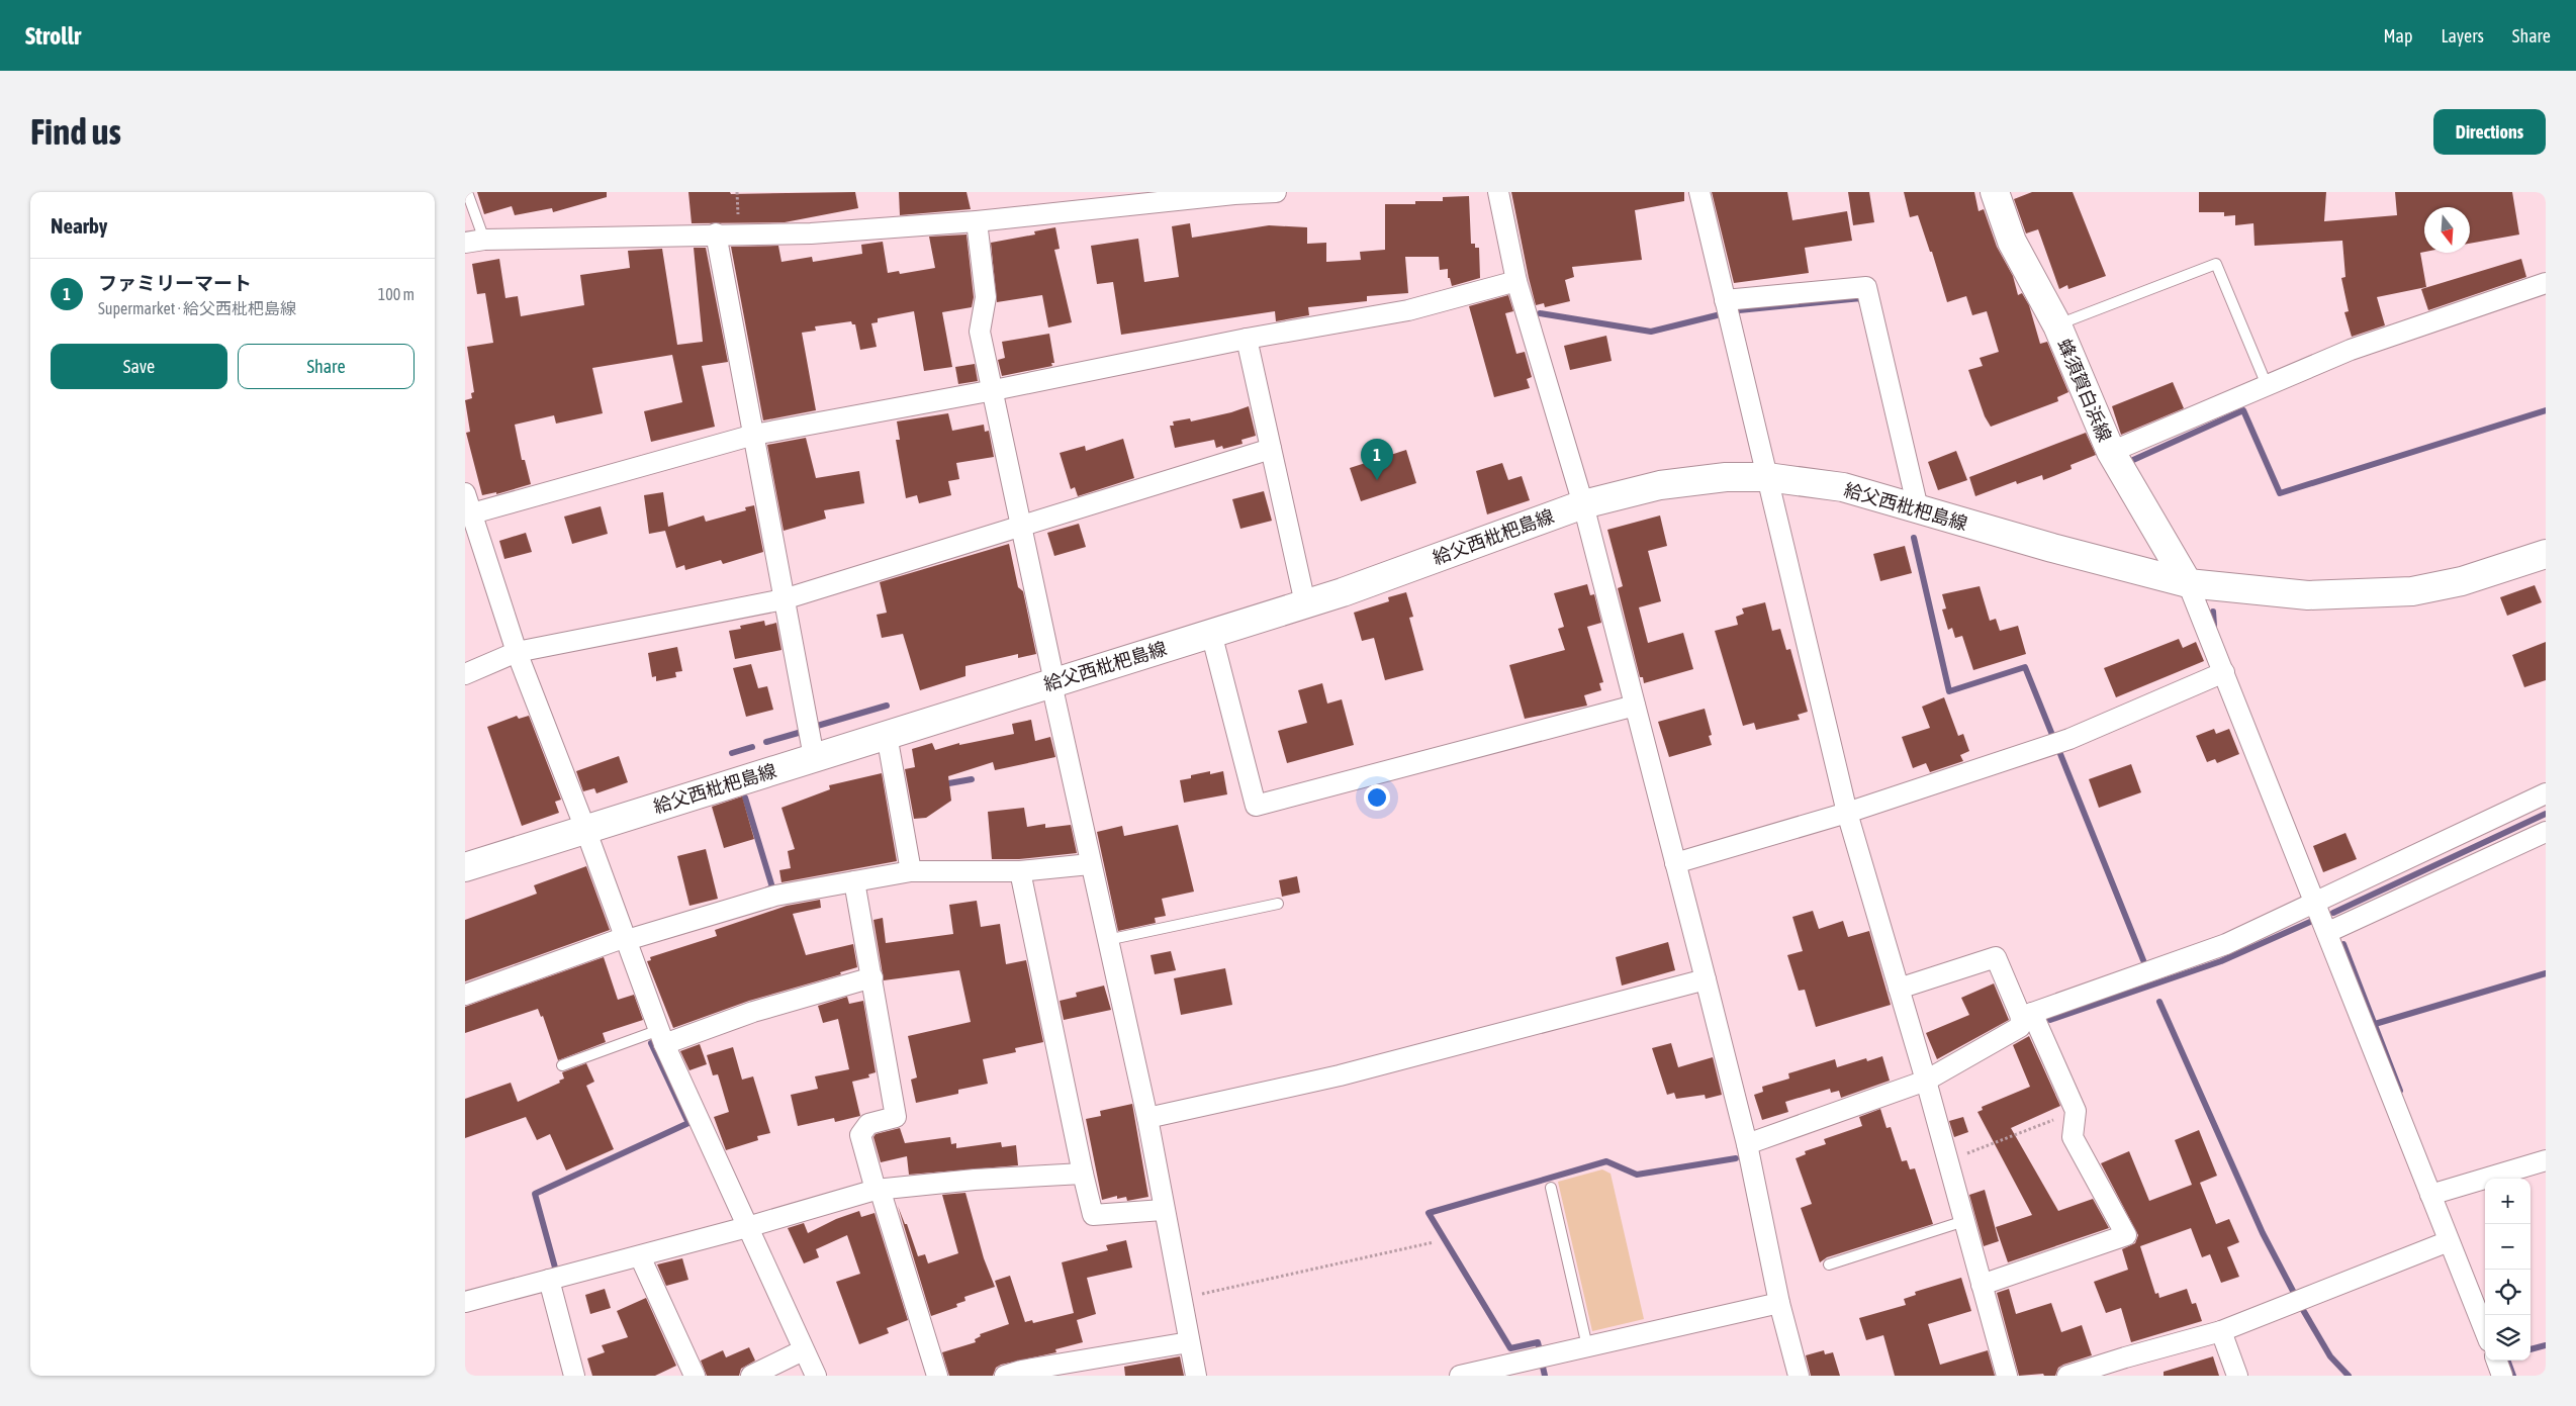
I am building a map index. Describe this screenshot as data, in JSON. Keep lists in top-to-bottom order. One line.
{"streets":{"main road":["蜂須賀白浜線","給父西枇杷島線"]},"crossings":[["蜂須賀白浜線","給父西枇杷島線"]],"north":"bottom","page":{"header":"Strollr","nav":["Map","Layers","Share"],"buttons":["Directions",["Save","Share"]],"title":"Find us","heading":"Nearby","list":[{"mark":"1","name":"ファミリーマート","note":"Supermarket · 給父西枇杷島線","value":"100 m"}],"pins":"1","map_buttons":["+","−"]}}
